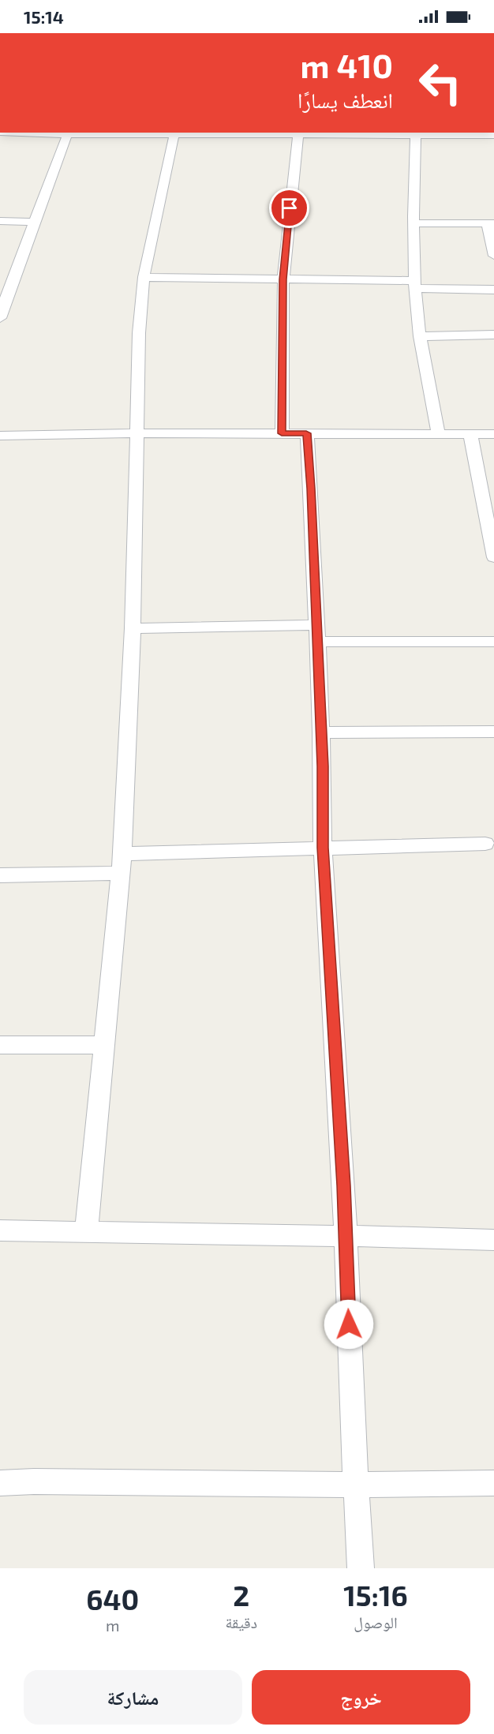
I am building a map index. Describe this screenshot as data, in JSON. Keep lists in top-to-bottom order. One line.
{"page":{"status":"15:14","turn":["410 m","انعطف يسارًا"],"eta":["15:16","الوصول","2","دقيقة","640","m"],"buttons":["خروج","مشاركة"]}}
